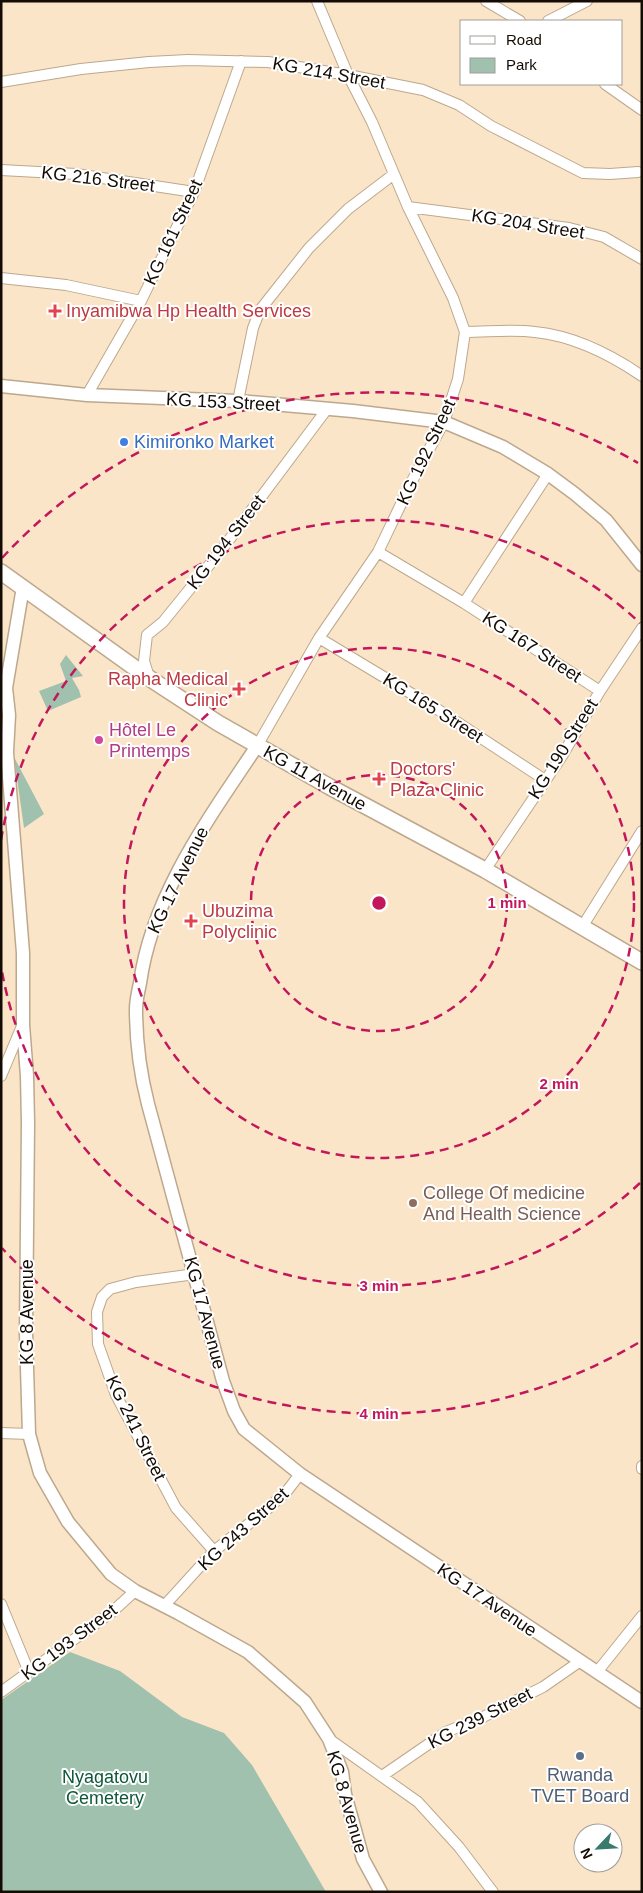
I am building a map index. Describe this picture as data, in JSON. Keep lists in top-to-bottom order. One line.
{"streets":{"main road":["KG 11 Avenue"],"street":["KG 214 Street","KG 216 Street","KG 204 Street","KG 161 Street","KG 153 Street","KG 192 Street","KG 194 Street","KG 167 Street","KG 165 Street","KG 190 Street","KG 17 Avenue","KG 8 Avenue","KG 241 Street","KG 243 Street","KG 193 Street","KG 239 Street"]},"crossings":[["KG 214 Street","KG 161 Street"],["KG 214 Street","KG 192 Street"],["KG 216 Street","KG 161 Street"],["KG 204 Street","KG 192 Street"],["KG 161 Street","KG 153 Street"],["KG 153 Street","KG 192 Street"],["KG 153 Street","KG 194 Street"],["KG 153 Street","KG 167 Street"],["KG 192 Street","KG 167 Street"],["KG 192 Street","KG 165 Street"],["KG 192 Street","KG 11 Avenue"],["KG 192 Street","KG 17 Avenue"],["KG 194 Street","KG 11 Avenue"],["KG 167 Street","KG 190 Street"],["KG 165 Street","KG 190 Street"],["KG 190 Street","KG 11 Avenue"],["KG 11 Avenue","KG 17 Avenue"],["KG 11 Avenue","KG 8 Avenue"],["KG 17 Avenue","KG 241 Street"],["KG 17 Avenue","KG 243 Street"],["KG 17 Avenue","KG 239 Street"],["KG 8 Avenue","KG 243 Street"],["KG 8 Avenue","KG 193 Street"],["KG 241 Street","KG 243 Street"]],"parks":["Nyagatovu Cemetery"],"places":{"health":["Inyamibwa Hp Health Services","Rapha Medical Clinic","Doctors' Plaza Clinic","Ubuzima Polyclinic"],"other":["Kimironko Market","Hôtel Le Printemps","College Of medicine And Health Science","Rwanda TVET Board"]},"legend":["Road","Park"],"north":"bottom left","rings":["1 min","2 min","3 min","4 min"]}
